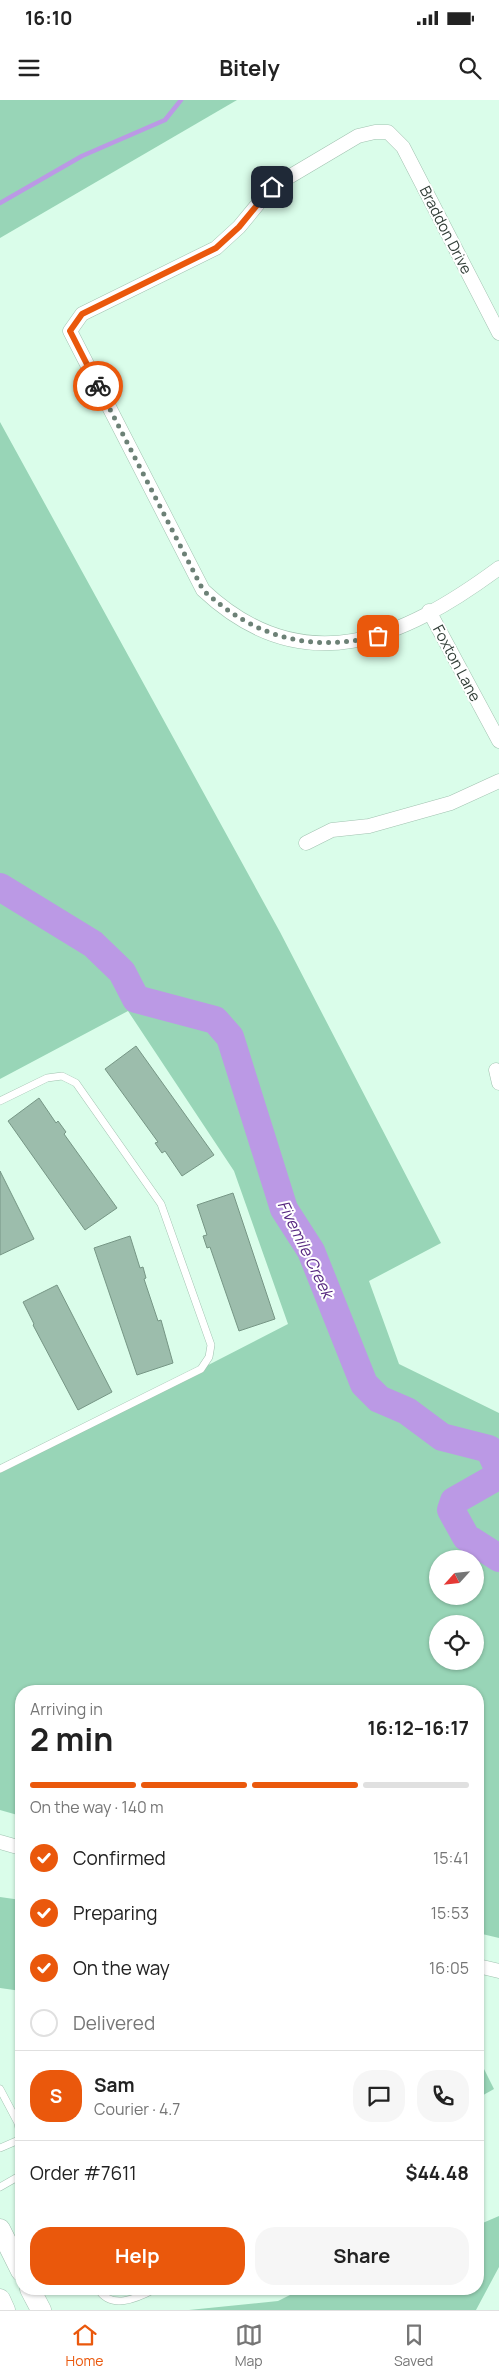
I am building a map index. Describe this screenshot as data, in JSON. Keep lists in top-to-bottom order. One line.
{"streets":{"street":["Braddon Drive","Foxton Lane"]},"crossings":[["Braddon Drive","Foxton Lane"]],"water":["Fivemile Creek"],"north":"bottom left","page":{"status":"16:10","header":"Bitely","heading":["2 min","Arriving in","16:12–16:17"],"panel":["Sam","Courier · 4.7","Order #7611","$44.48"],"bar":"On the way · 140 m","list":[["Confirmed","15:41"],["Preparing","15:53"],["On the way","16:05"],"Delivered"],"round":"S","buttons":["Help","Share"],"tabs":["Home","Map","Saved"]}}
